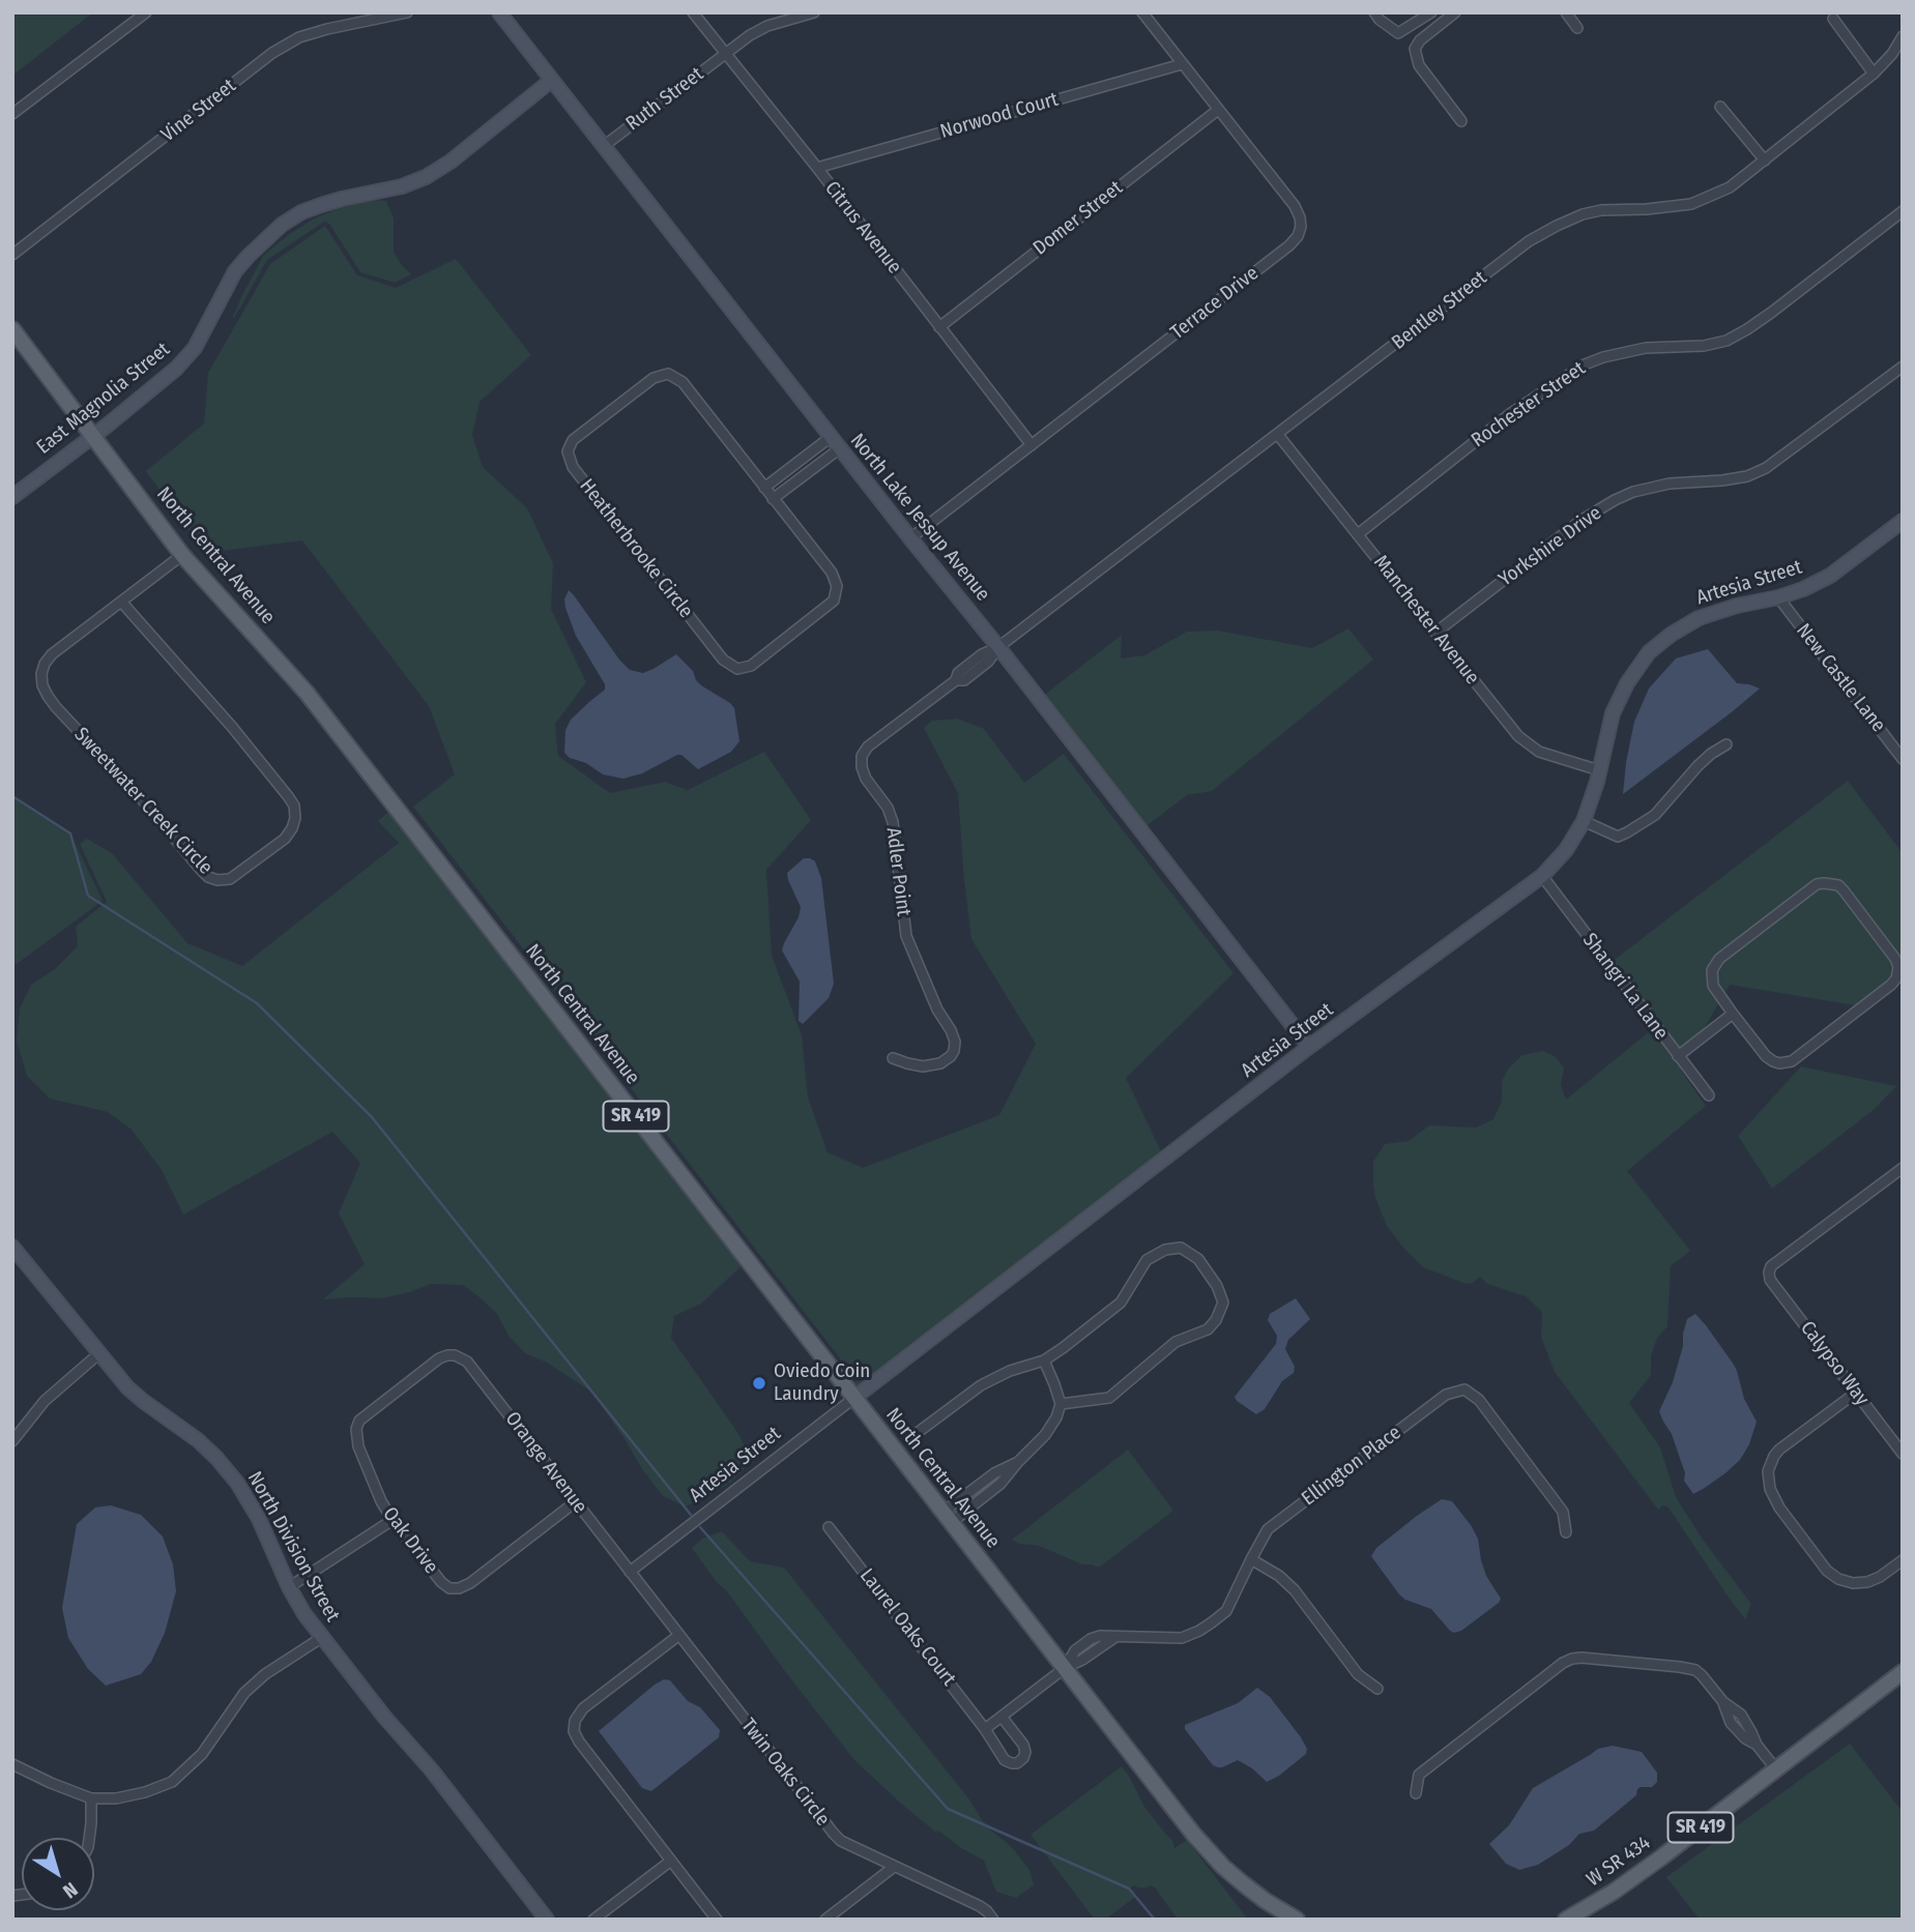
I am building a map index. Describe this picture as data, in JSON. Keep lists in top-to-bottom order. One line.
{"streets":{"main road":["North Central Avenue","SR 419","W SR 434"],"street":["Ruth Street","Vine Street","Norwood Court","Domer Street","Citrus Avenue","Terrace Drive","Bentley Street","East Magnolia Street","Rochester Street","North Lake Jessup Avenue","Yorkshire Drive","Heatherbrooke Circle","Artesia Street","Manchester Avenue","New Castle Lane","Sweetwater Creek Circle","Adler Point","Shangri La Lane","Calypso Way","Orange Avenue","Ellington Place","Oak Drive","North Division Street","Laurel Oaks Court","Twin Oaks Circle"]},"crossings":[["Ruth Street","Citrus Avenue"],["Ruth Street","North Lake Jessup Avenue"],["Norwood Court","Citrus Avenue"],["Norwood Court","Terrace Drive"],["Domer Street","Citrus Avenue"],["Domer Street","Terrace Drive"],["Citrus Avenue","Terrace Drive"],["Terrace Drive","North Lake Jessup Avenue"],["Bentley Street","North Lake Jessup Avenue"],["Bentley Street","Manchester Avenue"],["Bentley Street","Adler Point"],["East Magnolia Street","North Lake Jessup Avenue"],["East Magnolia Street","North Central Avenue"],["Rochester Street","Manchester Avenue"],["North Lake Jessup Avenue","Artesia Street"],["North Lake Jessup Avenue","Adler Point"],["Yorkshire Drive","Manchester Avenue"],["North Central Avenue","Artesia Street"],["North Central Avenue","Sweetwater Creek Circle"],["North Central Avenue","Ellington Place"],["Artesia Street","Manchester Avenue"],["Artesia Street","New Castle Lane"],["Artesia Street","Shangri La Lane"],["Artesia Street","Orange Avenue"],["Artesia Street","Twin Oaks Circle"],["Orange Avenue","Oak Drive"],["Orange Avenue","Twin Oaks Circle"]],"places":["Oviedo Coin Laundry"],"north":"bottom right"}
